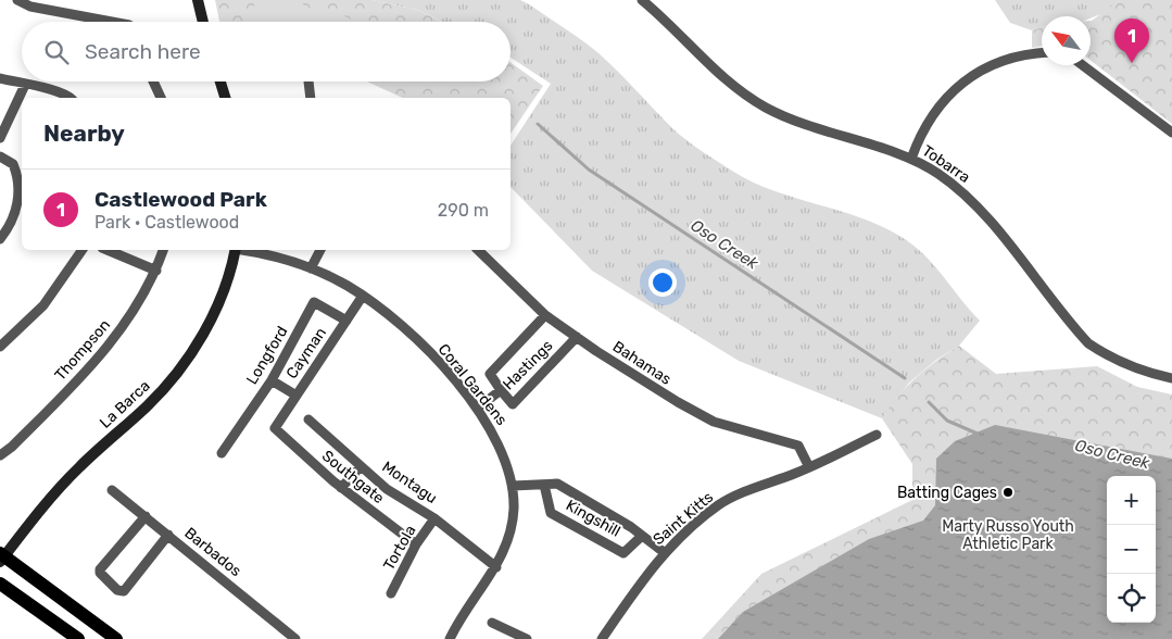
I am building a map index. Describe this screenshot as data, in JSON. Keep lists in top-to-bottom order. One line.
{"streets":{"street":["Tobarra","Thompson","Cayman","Longford","Bahamas","Hastings","Coral Gardens","La Barca","Southgate","Montagu","Kingshill","Saint Kitts","Tortola","Barbados"]},"crossings":[["Cayman","Longford"],["Cayman","Coral Gardens"],["Cayman","Southgate"],["Bahamas","Hastings"],["Bahamas","Saint Kitts"],["Hastings","Coral Gardens"],["Coral Gardens","Montagu"],["Coral Gardens","Kingshill"],["Southgate","Tortola"],["Montagu","Tortola"],["Kingshill","Saint Kitts"]],"water":["Oso Creek"],"parks":["Marty Russo Youth Athletic Park"],"places":["Batting Cages"],"north":"top left","page":{"pins":"1","search":"Search here","heading":"Nearby","list":[{"mark":"1","name":"Castlewood Park","note":"Park · Castlewood","value":"290 m"}],"map_buttons":["+","−"]}}
